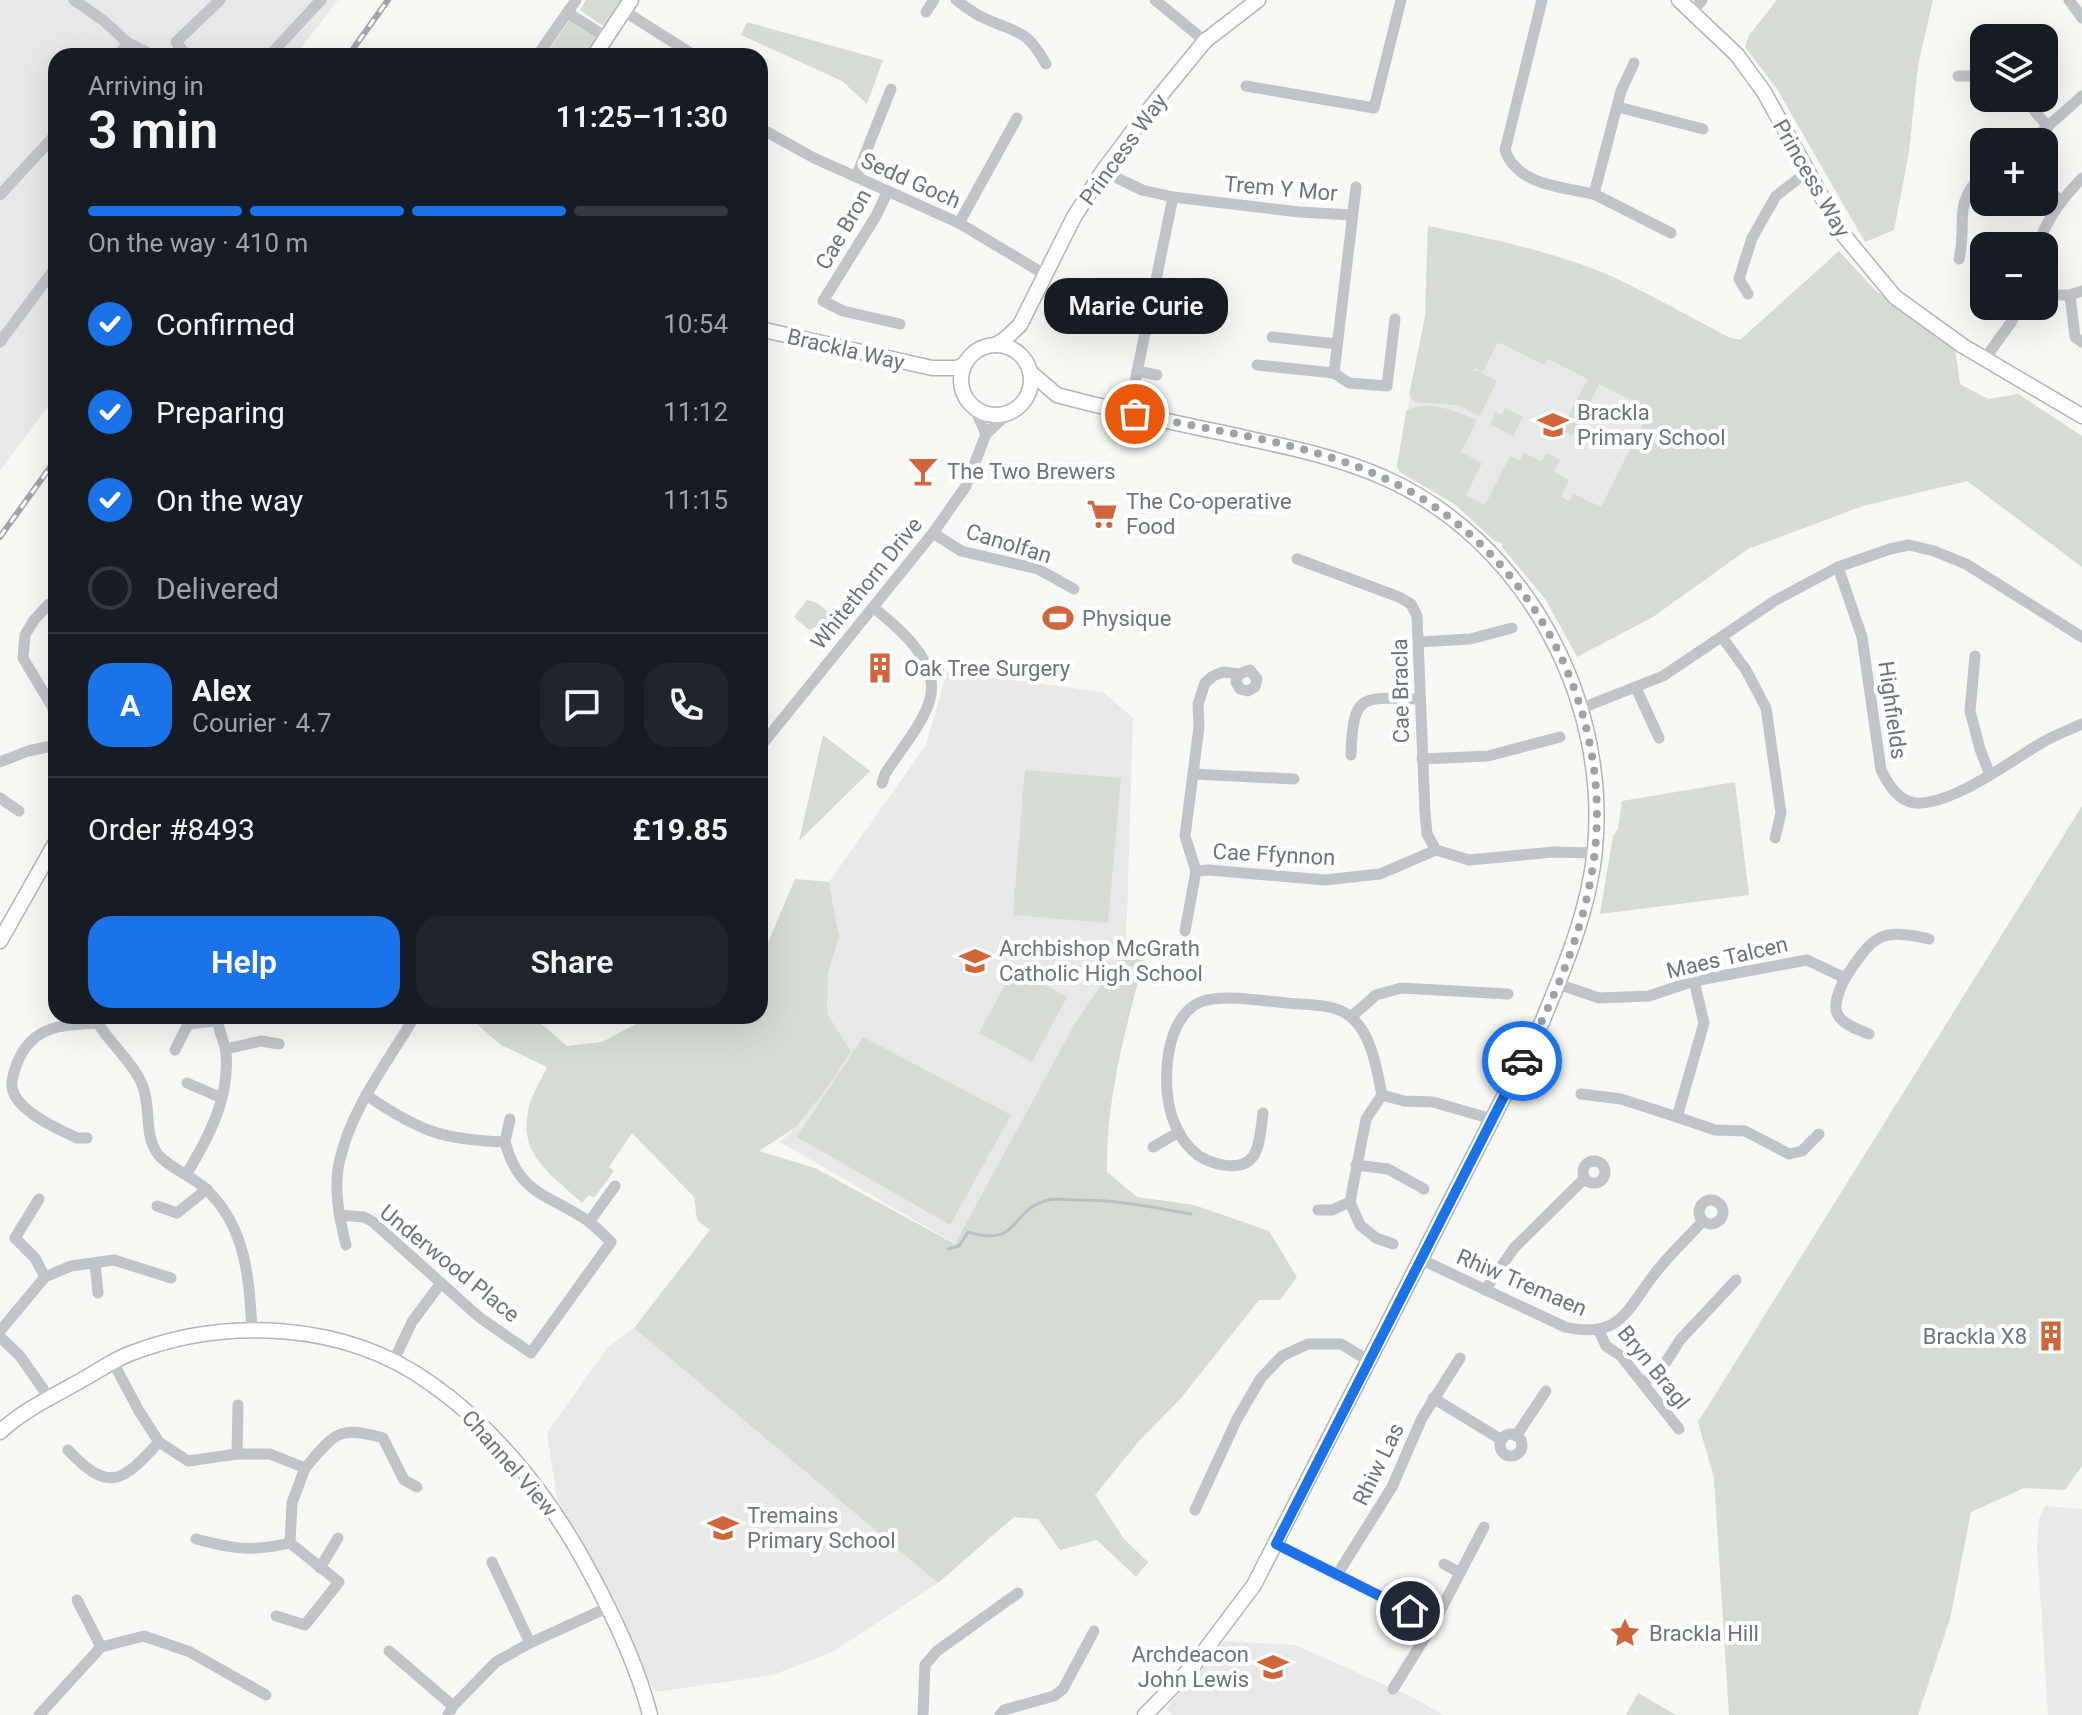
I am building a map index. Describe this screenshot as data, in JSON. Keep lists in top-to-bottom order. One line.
{"streets":{"street":["Princess Way","Sedd Goch","Trem Y Mor","Cae Bron","Brackla Way","Canolfan","Whitethorn Drive","Cae Bracla","Highfields","Cae Ffynnon","Maes Talcen","Underwood Place","Rhiw Tremaen","Bryn Bragl","Channel View","Rhiw Las"]},"crossings":[["Princess Way","Sedd Goch"],["Princess Way","Trem Y Mor"],["Princess Way","Brackla Way"],["Princess Way","Whitethorn Drive"],["Sedd Goch","Cae Bron"],["Brackla Way","Whitethorn Drive"],["Canolfan","Whitethorn Drive"],["Cae Bracla","Cae Ffynnon"],["Rhiw Tremaen","Bryn Bragl"]],"places":{"other":["Marie Curie"],"school or university":["Brackla Primary School","Archbishop McGrath Catholic High School","Tremains Primary School","Archdeacon John Lewis"],"bar":["The Two Brewers"],"supermarket":["The Co-operative Food"],"sports":["Physique"],"building":["Oak Tree Surgery","Brackla X8"],"place":["Brackla Hill"]},"page":{"map_buttons":["+","−"],"heading":["3 min","Arriving in","11:25–11:30"],"panel":["Alex","Courier · 4.7","Order #8493","£19.85"],"bar":"On the way · 410 m","bubble":"Marie Curie","list":[["Confirmed","10:54"],["Preparing","11:12"],["On the way","11:15"],"Delivered"],"round":"A","buttons":["Help","Share"]}}
